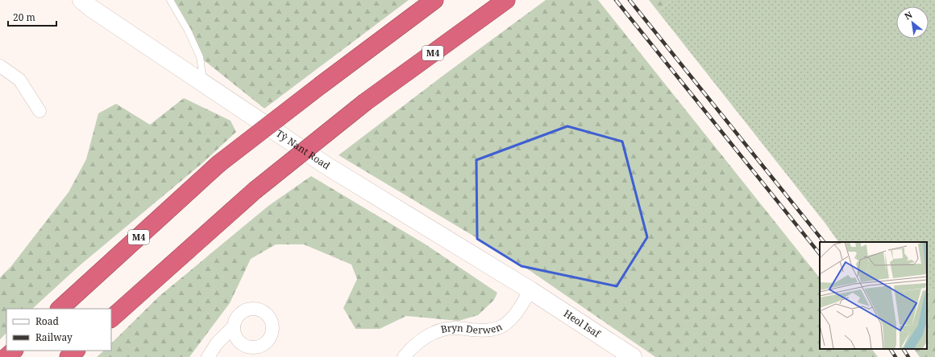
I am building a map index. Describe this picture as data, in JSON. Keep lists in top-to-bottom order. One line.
{"streets":{"highway":["M4"],"main road":["Tŷ Nant Road","Heol Isaf"],"street":["Bryn Derwen"]},"crossings":[["Tŷ Nant Road","Heol Isaf"],["Tŷ Nant Road","Bryn Derwen"],["Heol Isaf","Bryn Derwen"]],"legend":["Road","Railway"],"scale_bar":"20 m","north":"top left"}
